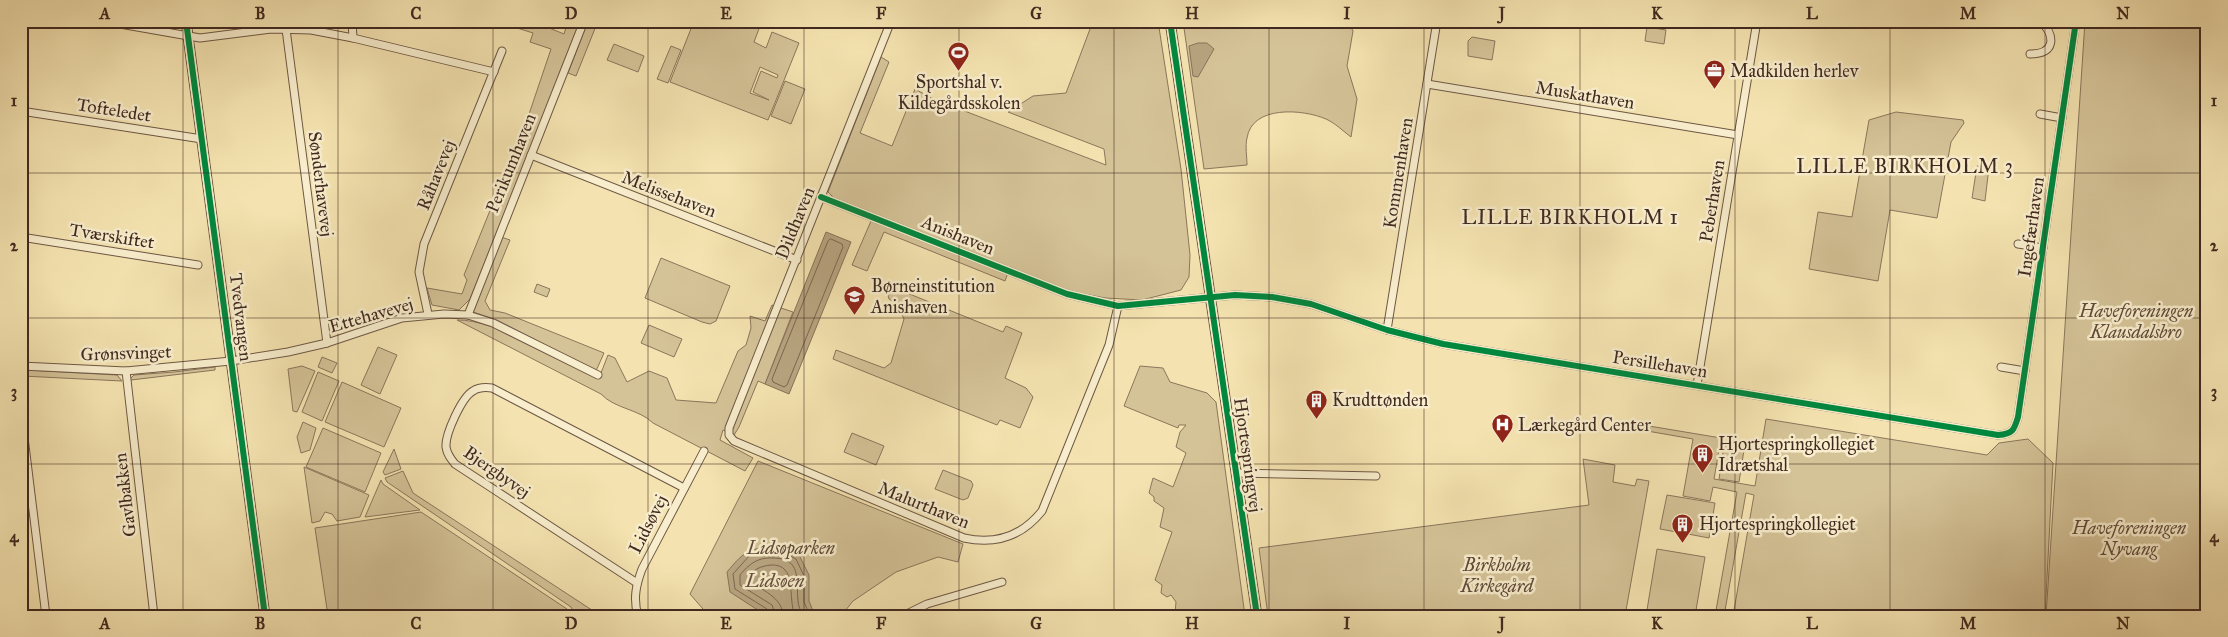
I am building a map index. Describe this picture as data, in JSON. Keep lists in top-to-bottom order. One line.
{"streets":{"street":["Muskathaven","Tofteledet","Perikumhaven","Kommenhaven","Råhavevej","Sønderhavevej","Melissehaven","Peberhaven","Dildhaven","Ingefærhaven","Anishaven","Tværskiftet","Ettehavevej","Tvedvangen","Grønsvinget","Persillehaven","Hjortespringvej","Bjergbyvej","Gavlbakken","Malurthaven","Lidsøvej"]},"crossings":[["Muskathaven","Kommenhaven"],["Muskathaven","Peberhaven"],["Tofteledet","Tvedvangen"],["Perikumhaven","Melissehaven"],["Perikumhaven","Ettehavevej"],["Kommenhaven","Persillehaven"],["Råhavevej","Ettehavevej"],["Sønderhavevej","Ettehavevej"],["Melissehaven","Dildhaven"],["Peberhaven","Persillehaven"],["Dildhaven","Anishaven"],["Dildhaven","Malurthaven"],["Ingefærhaven","Persillehaven"],["Anishaven","Malurthaven"],["Ettehavevej","Tvedvangen"],["Ettehavevej","Grønsvinget"],["Tvedvangen","Grønsvinget"],["Grønsvinget","Gavlbakken"],["Persillehaven","Hjortespringvej"],["Bjergbyvej","Lidsøvej"]],"districts":["LILLE BIRKHOLM 3","LILLE BIRKHOLM 1"],"water":["Lidsøen"],"parks":["Haveforeningen Klausdalsbro","Haveforeningen Nyvang","Lidsøparken","Birkholm Kirkegård"],"places":{"sports":["Sportshal v. Kildegårdsskolen"],"office":["Madkilden herlev"],"school or university":["Børneinstitution Anishaven"],"building":["Krudttønden","Hjortespringkollegiet Idrætshal","Hjortespringkollegiet"],"hospital":["Lærkegård Center"]},"grid":{"columns":["A","B","C","D","E","F","G","H","I","J","K","L","M","N"],"rows":["1","2","3","4"]}}
